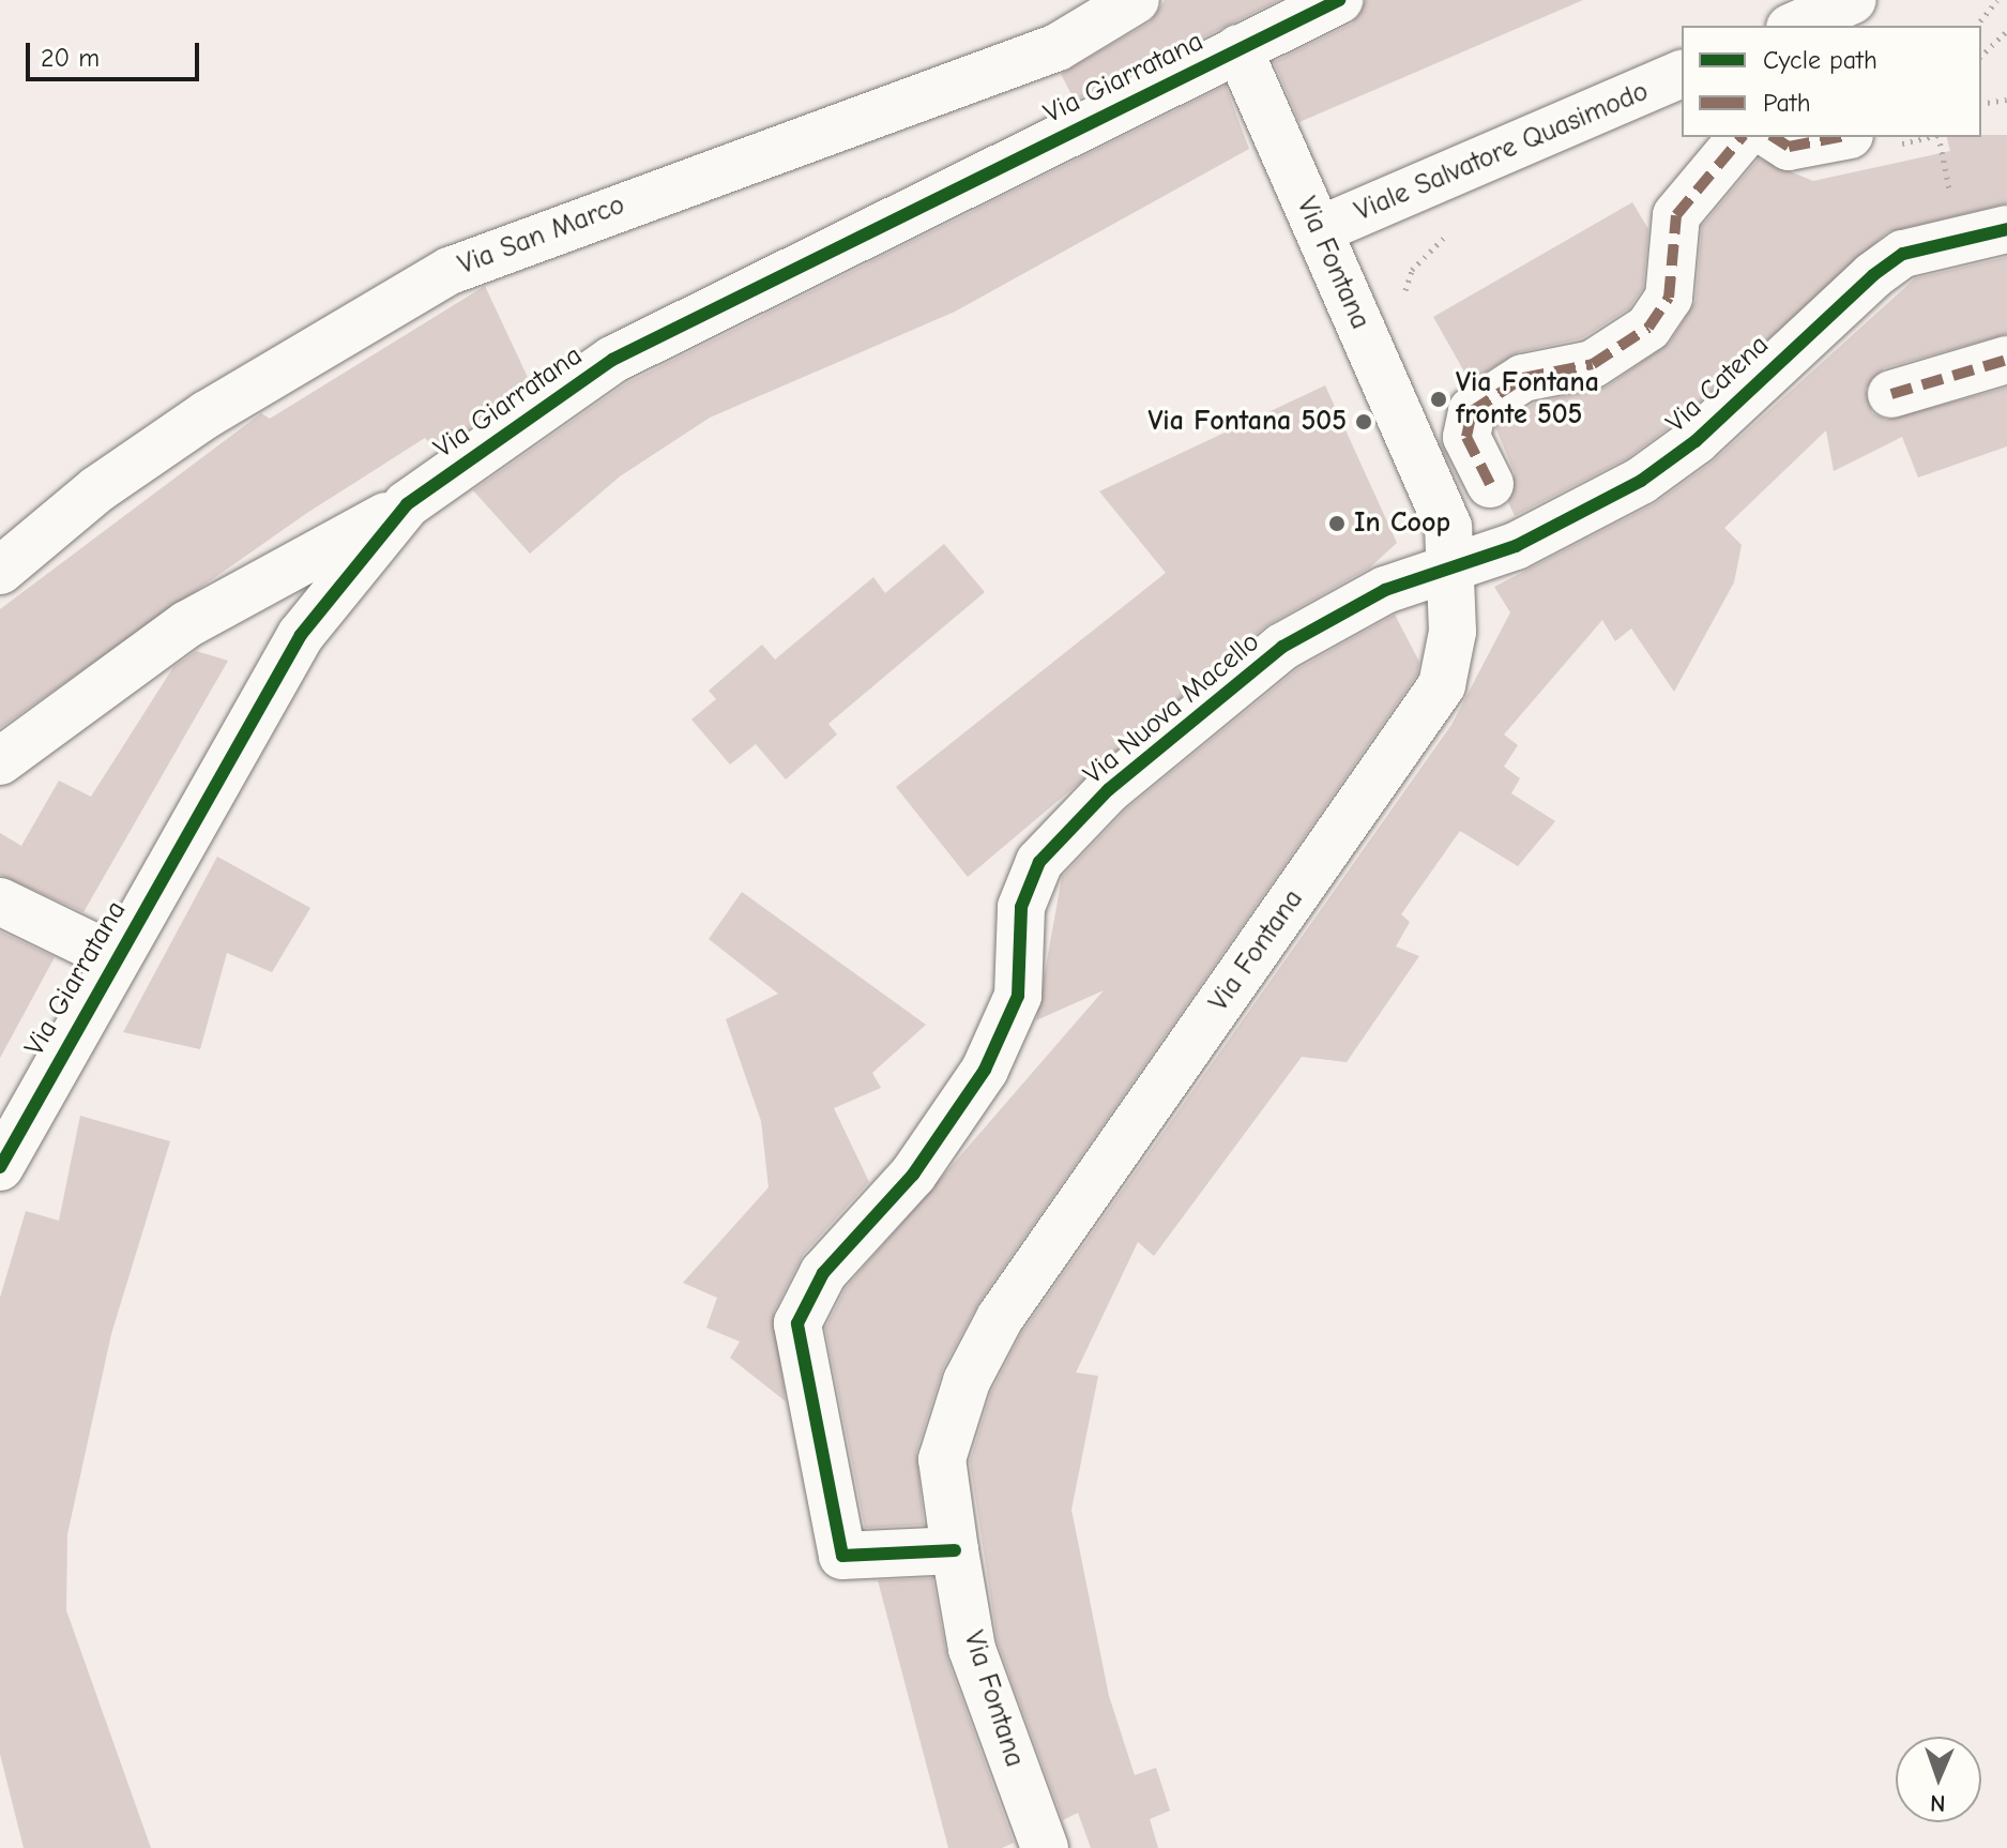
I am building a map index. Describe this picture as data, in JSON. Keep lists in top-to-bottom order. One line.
{"streets":{"street":["Via Giarratana","Viale Salvatore Quasimodo","Via San Marco","Via Fontana","Via Catena","Via Nuova Macello"]},"crossings":[["Via Giarratana","Via Fontana"],["Viale Salvatore Quasimodo","Via Fontana"],["Via Fontana","Via Catena"],["Via Fontana","Via Nuova Macello"],["Via Catena","Via Nuova Macello"]],"places":["Via Fontana fronte 505","Via Fontana 505","In Coop"],"legend":["Cycle path","Path"],"scale_bar":"20 m","north":"bottom"}
